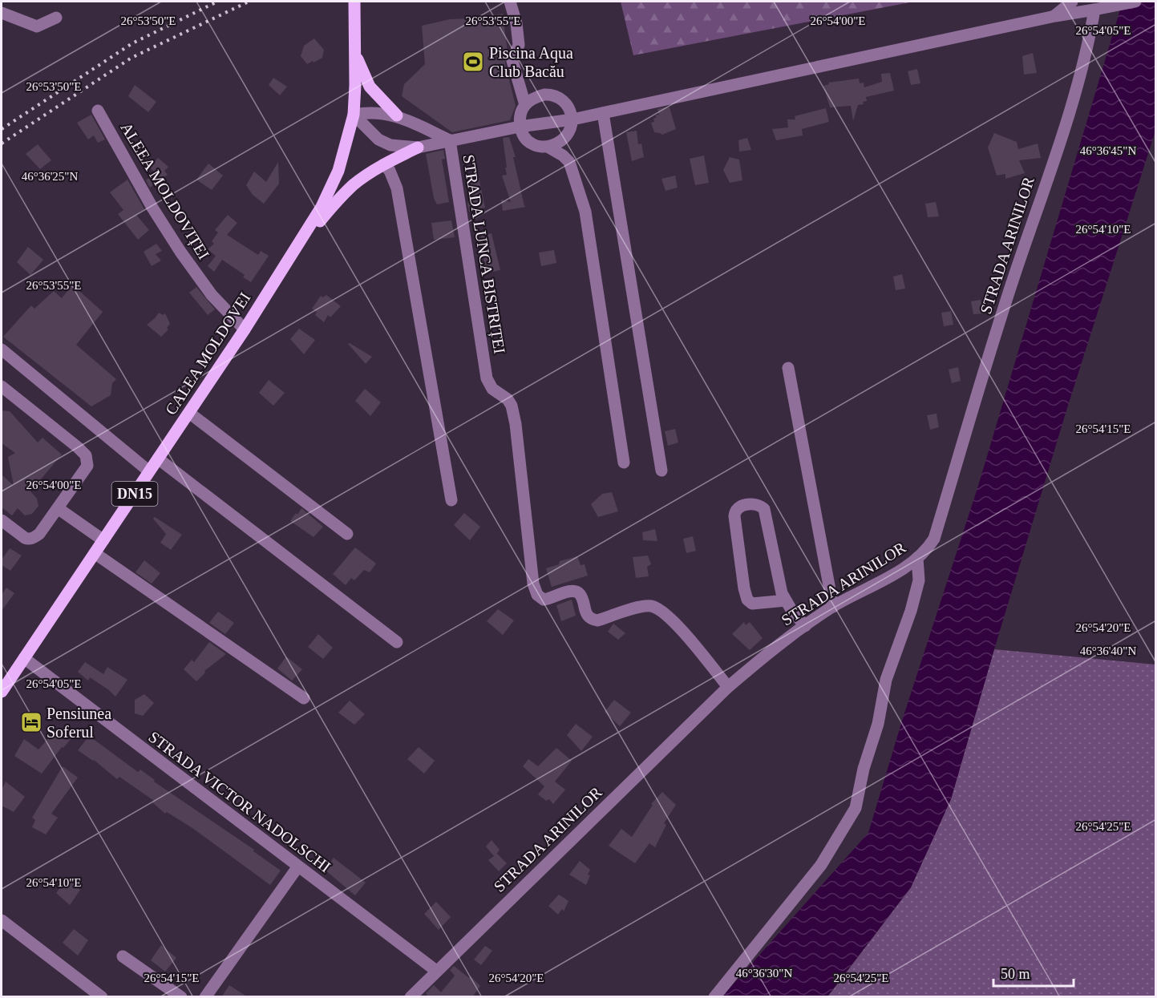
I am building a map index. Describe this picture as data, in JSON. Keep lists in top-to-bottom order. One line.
{"streets":{"main road":["CALEA MOLDOVEI","DN15"],"street":["ALEEA MOLDOVIȚEI","STRADA ARINILOR","STRADA LUNCA BISTRIȚEI","STRADA VICTOR NADOLSCHI"]},"crossings":[["ALEEA MOLDOVIȚEI","CALEA MOLDOVEI"],["STRADA ARINILOR","STRADA LUNCA BISTRIȚEI"],["STRADA ARINILOR","STRADA VICTOR NADOLSCHI"],["CALEA MOLDOVEI","STRADA VICTOR NADOLSCHI"]],"places":{"sports":["Piscina Aqua Club Bacău"],"hotel":["Pensiunea Soferul"]},"scale_bar":"50 m","coordinates":["26°53'50\"E","26°53'55\"E","26°54'00\"E","26°54'05\"E","46°36'45\"N","46°36'25\"N","26°54'10\"E","26°54'15\"E","26°54'20\"E","46°36'40\"N","26°54'25\"E","46°36'30\"N"]}
